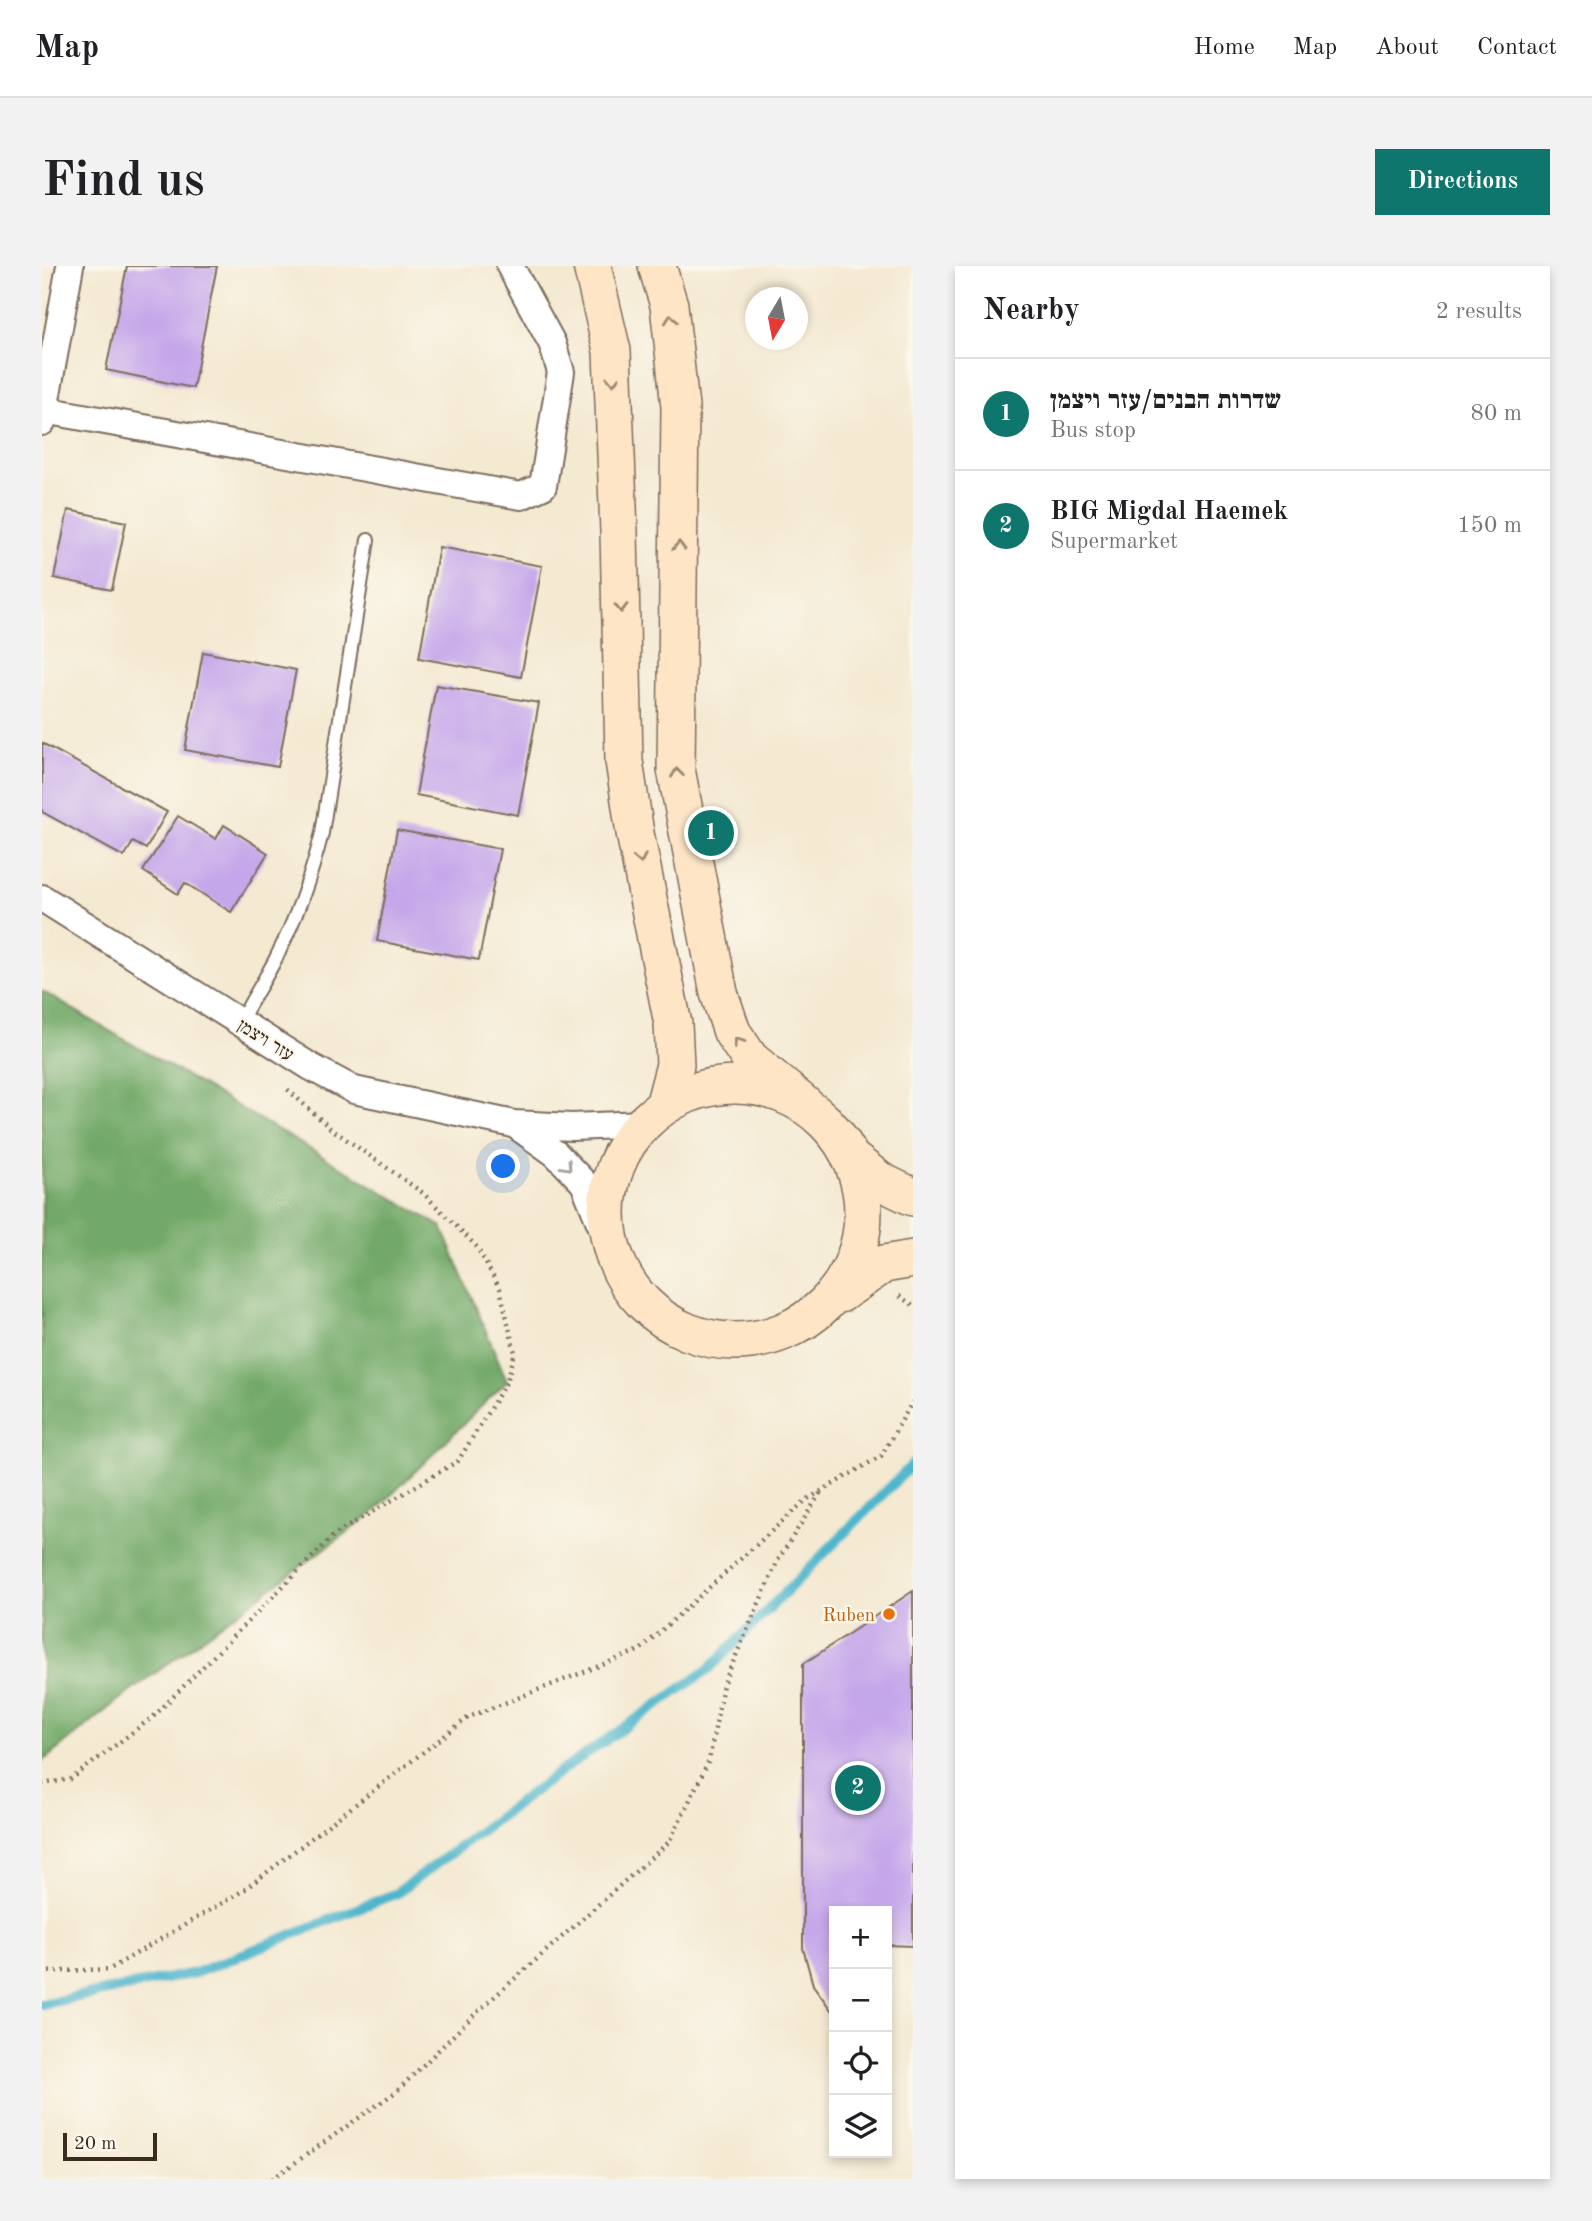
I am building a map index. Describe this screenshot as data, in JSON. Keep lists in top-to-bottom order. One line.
{"streets":{"street":["עזר ויצמן"]},"places":["Ruben"],"scale_bar":"20 m","north":"bottom","page":{"header":"Map","nav":["Home","Map","About","Contact"],"buttons":"Directions","title":"Find us","heading":["Nearby","2 results"],"list":[{"mark":"1","name":"שדרות הבנים/עזר ויצמן","note":"Bus stop","value":"80 m"},{"mark":"2","name":"BIG Migdal Haemek","note":"Supermarket","value":"150 m"}],"pins":["1","2"],"map_buttons":["+","−"],"scale":"20 m"}}
